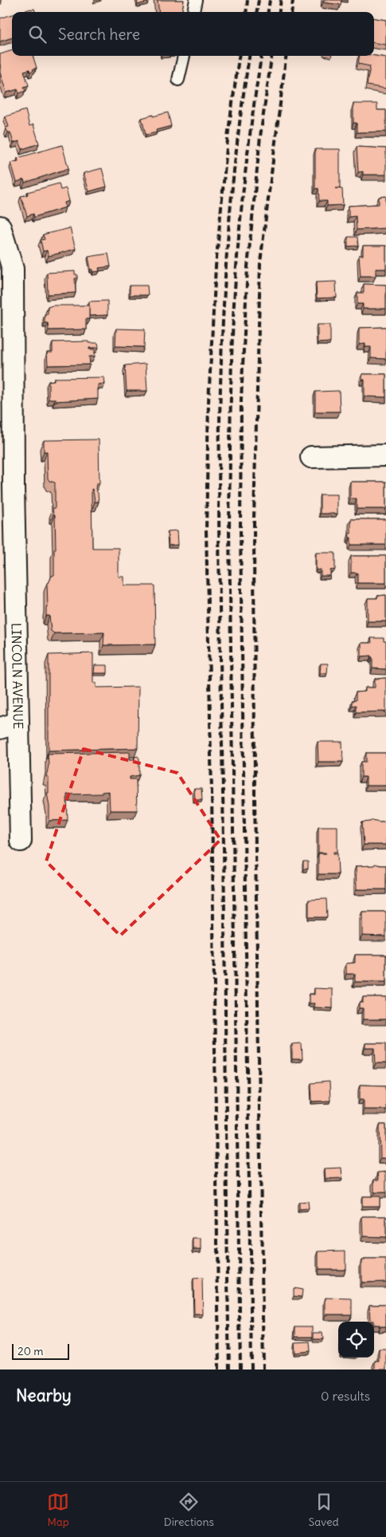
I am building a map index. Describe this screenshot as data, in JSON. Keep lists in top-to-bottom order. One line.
{"streets":{"street":["LINCOLN AVENUE"]},"scale_bar":"20 m","page":{"search":"Search here","scale":"20 m","heading":["Nearby","0 results"],"nav":["Map","Directions","Saved"]}}
